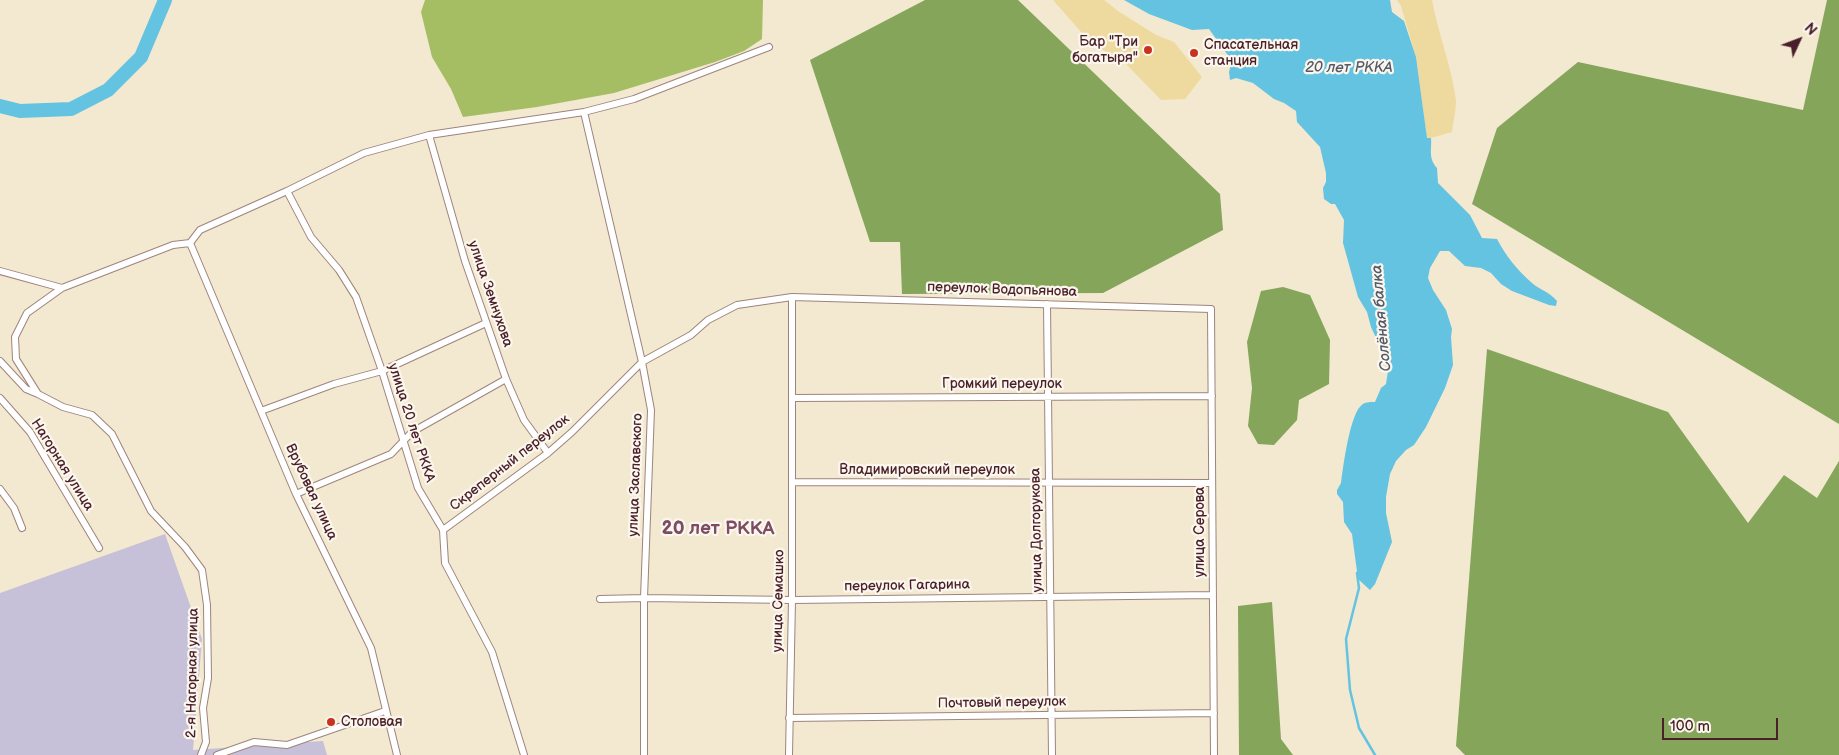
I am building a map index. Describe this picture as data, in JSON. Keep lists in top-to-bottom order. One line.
{"streets":{"street":["переулок Водопьянова","улица Земнухова","Громкий переулок","улица 20 лет РККА","Скреперный переулок","Нагорная улица","Владимировский переулок","улица Заславского","Врубовая улица","улица Долгорукова","улица Серова","переулок Гагарина","улица Семашко","2-я Нагорная улица","Почтовый переулок"]},"crossings":[["переулок Водопьянова","Скреперный переулок"],["переулок Водопьянова","улица Долгорукова"],["переулок Водопьянова","улица Серова"],["переулок Водопьянова","улица Семашко"],["улица Земнухова","Скреперный переулок"],["Громкий переулок","улица Долгорукова"],["Громкий переулок","улица Серова"],["Громкий переулок","улица Семашко"],["улица 20 лет РККА","Скреперный переулок"],["Скреперный переулок","улица Заславского"],["Скреперный переулок","улица Семашко"],["Владимировский переулок","улица Долгорукова"],["Владимировский переулок","улица Серова"],["Владимировский переулок","улица Семашко"],["улица Заславского","переулок Гагарина"],["улица Долгорукова","переулок Гагарина"],["улица Долгорукова","Почтовый переулок"],["улица Серова","переулок Гагарина"],["улица Серова","Почтовый переулок"],["переулок Гагарина","улица Семашко"],["улица Семашко","Почтовый переулок"]],"districts":["20 лет РККА"],"water":["20 лет РККА","Солёная балка"],"places":["Бар \"Три богатыря\"","Спасательная станция","Столовая"],"scale_bar":"100 m","north":"top right"}
